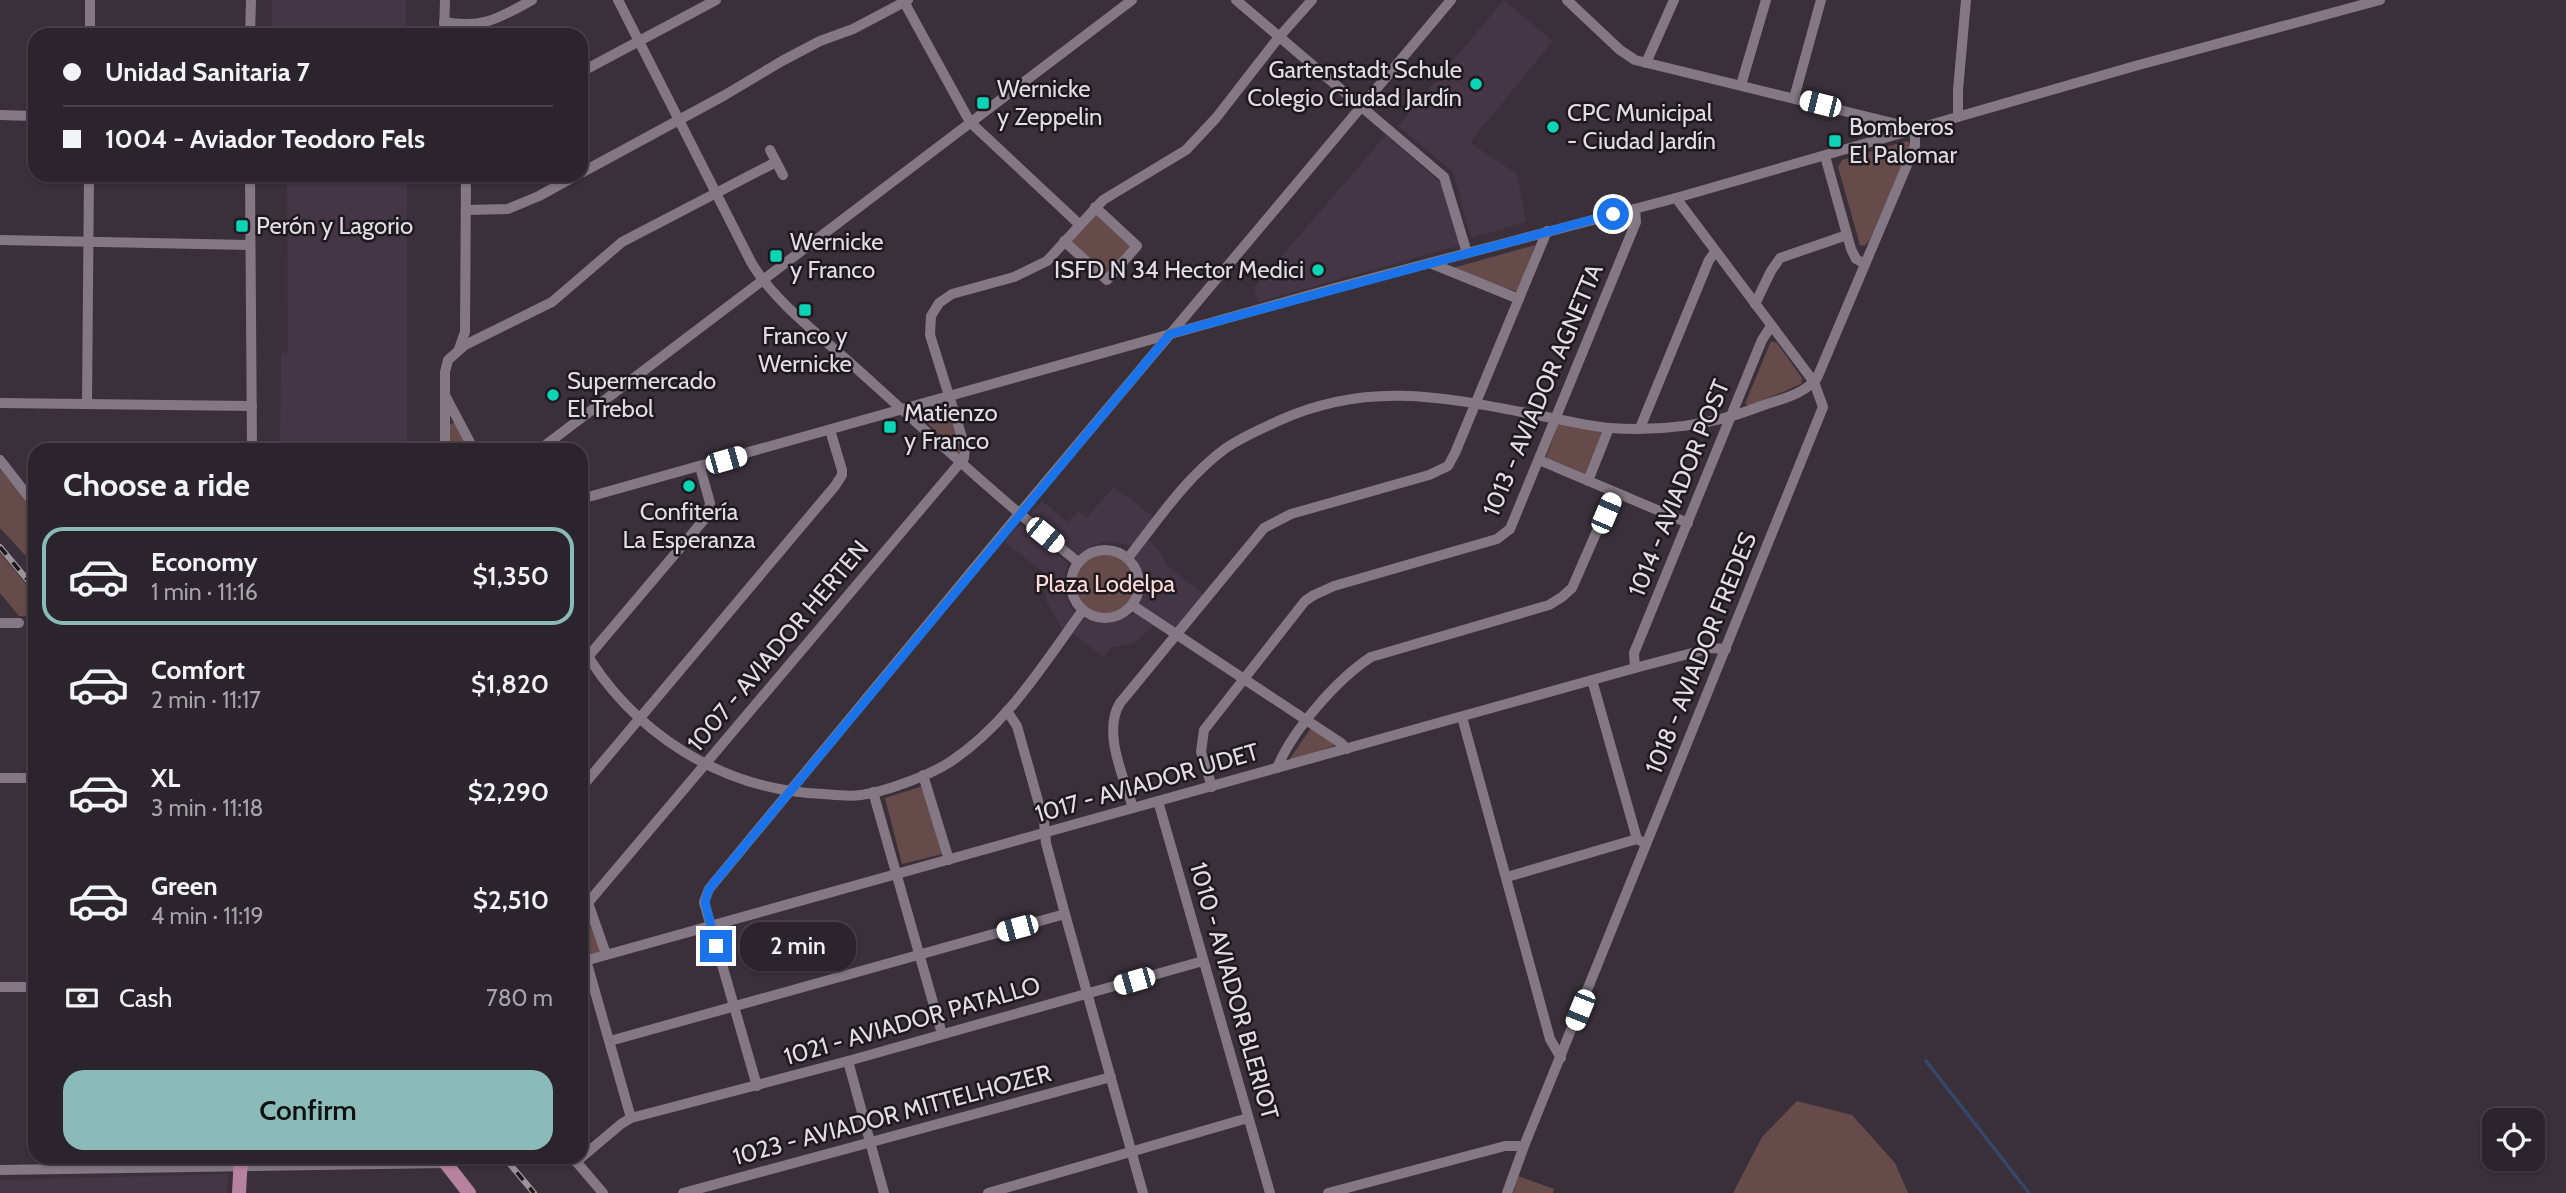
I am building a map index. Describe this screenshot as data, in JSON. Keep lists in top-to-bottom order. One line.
{"streets":{"street":["1013 - AVIADOR AGNETTA","1014 - AVIADOR POST","1007 - AVIADOR HERTEN","1018 - AVIADOR FREDES","1017 - AVIADOR UDET","1010 - AVIADOR BLERIOT","1021 - AVIADOR PATALLO","1023 - AVIADOR MITTELHOZER"]},"crossings":[["1013 - AVIADOR AGNETTA","1017 - AVIADOR UDET"],["1014 - AVIADOR POST","1017 - AVIADOR UDET"],["1018 - AVIADOR FREDES","1017 - AVIADOR UDET"],["1017 - AVIADOR UDET","1010 - AVIADOR BLERIOT"],["1010 - AVIADOR BLERIOT","1021 - AVIADOR PATALLO"]],"parks":["Plaza Lodelpa"],"places":{"other":["Gartenstadt Schule Colegio Ciudad Jardín","CPC Municipal - Ciudad Jardín","ISFD N 34 Hector Medici","Supermercado El Trebol","Confitería La Esperanza"],"transit":["Wernicke y Zeppelin","Bomberos El Palomar","Perón y Lagorio","Wernicke y Franco","Franco y Wernicke","Matienzo y Franco"]},"page":{"banner":["Unidad Sanitaria 7","1004 - Aviador Teodoro Fels"],"heading":"Choose a ride","list":[{"name":"Economy","note":"1 min · 11:16","value":"$1,350"},{"name":"Comfort","note":"2 min · 11:17","value":"$1,820"},{"name":"XL","note":"3 min · 11:18","value":"$2,290"},{"name":"Green","note":"4 min · 11:19","value":"$2,510"}],"bubble":"2 min","pay":["Cash","780 m"],"buttons":"Confirm"}}
